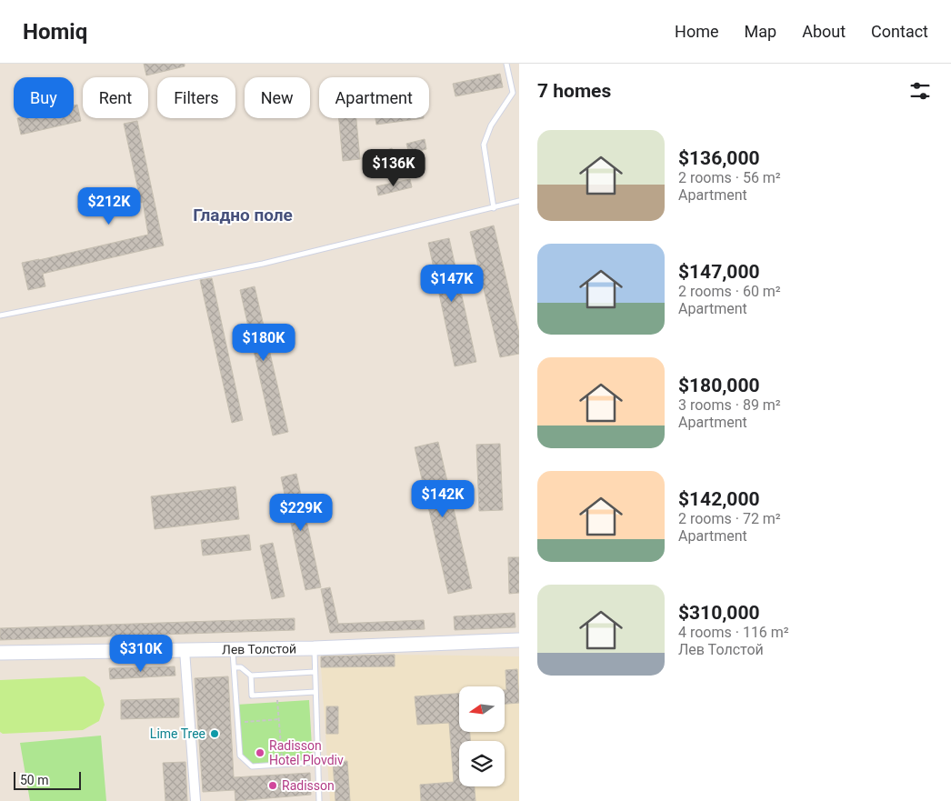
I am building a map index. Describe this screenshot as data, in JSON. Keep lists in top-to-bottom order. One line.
{"streets":{"street":["Лев Толстой"]},"districts":["Гладно поле"],"places":["Lime Tree","Radisson Hotel Plovdiv","Radisson"],"scale_bar":"50 m","north":"left","page":{"header":"Homiq","nav":["Home","Map","About","Contact"],"heading":"7 homes","chip":["Buy","Rent","Filters","New","Apartment"],"list":[{"name":"$136,000","note":"2 rooms · 56 m² · Apartment"},{"name":"$147,000","note":"2 rooms · 60 m² · Apartment"},{"name":"$180,000","note":"3 rooms · 89 m² · Apartment"},{"name":"$142,000","note":"2 rooms · 72 m² · Apartment"},{"name":"$310,000","note":"4 rooms · 116 m² · Лев Толстой"}],"price":["$136K","$212K","$147K","$180K","$142K","$229K","$310K"],"scale":"50 m"}}
